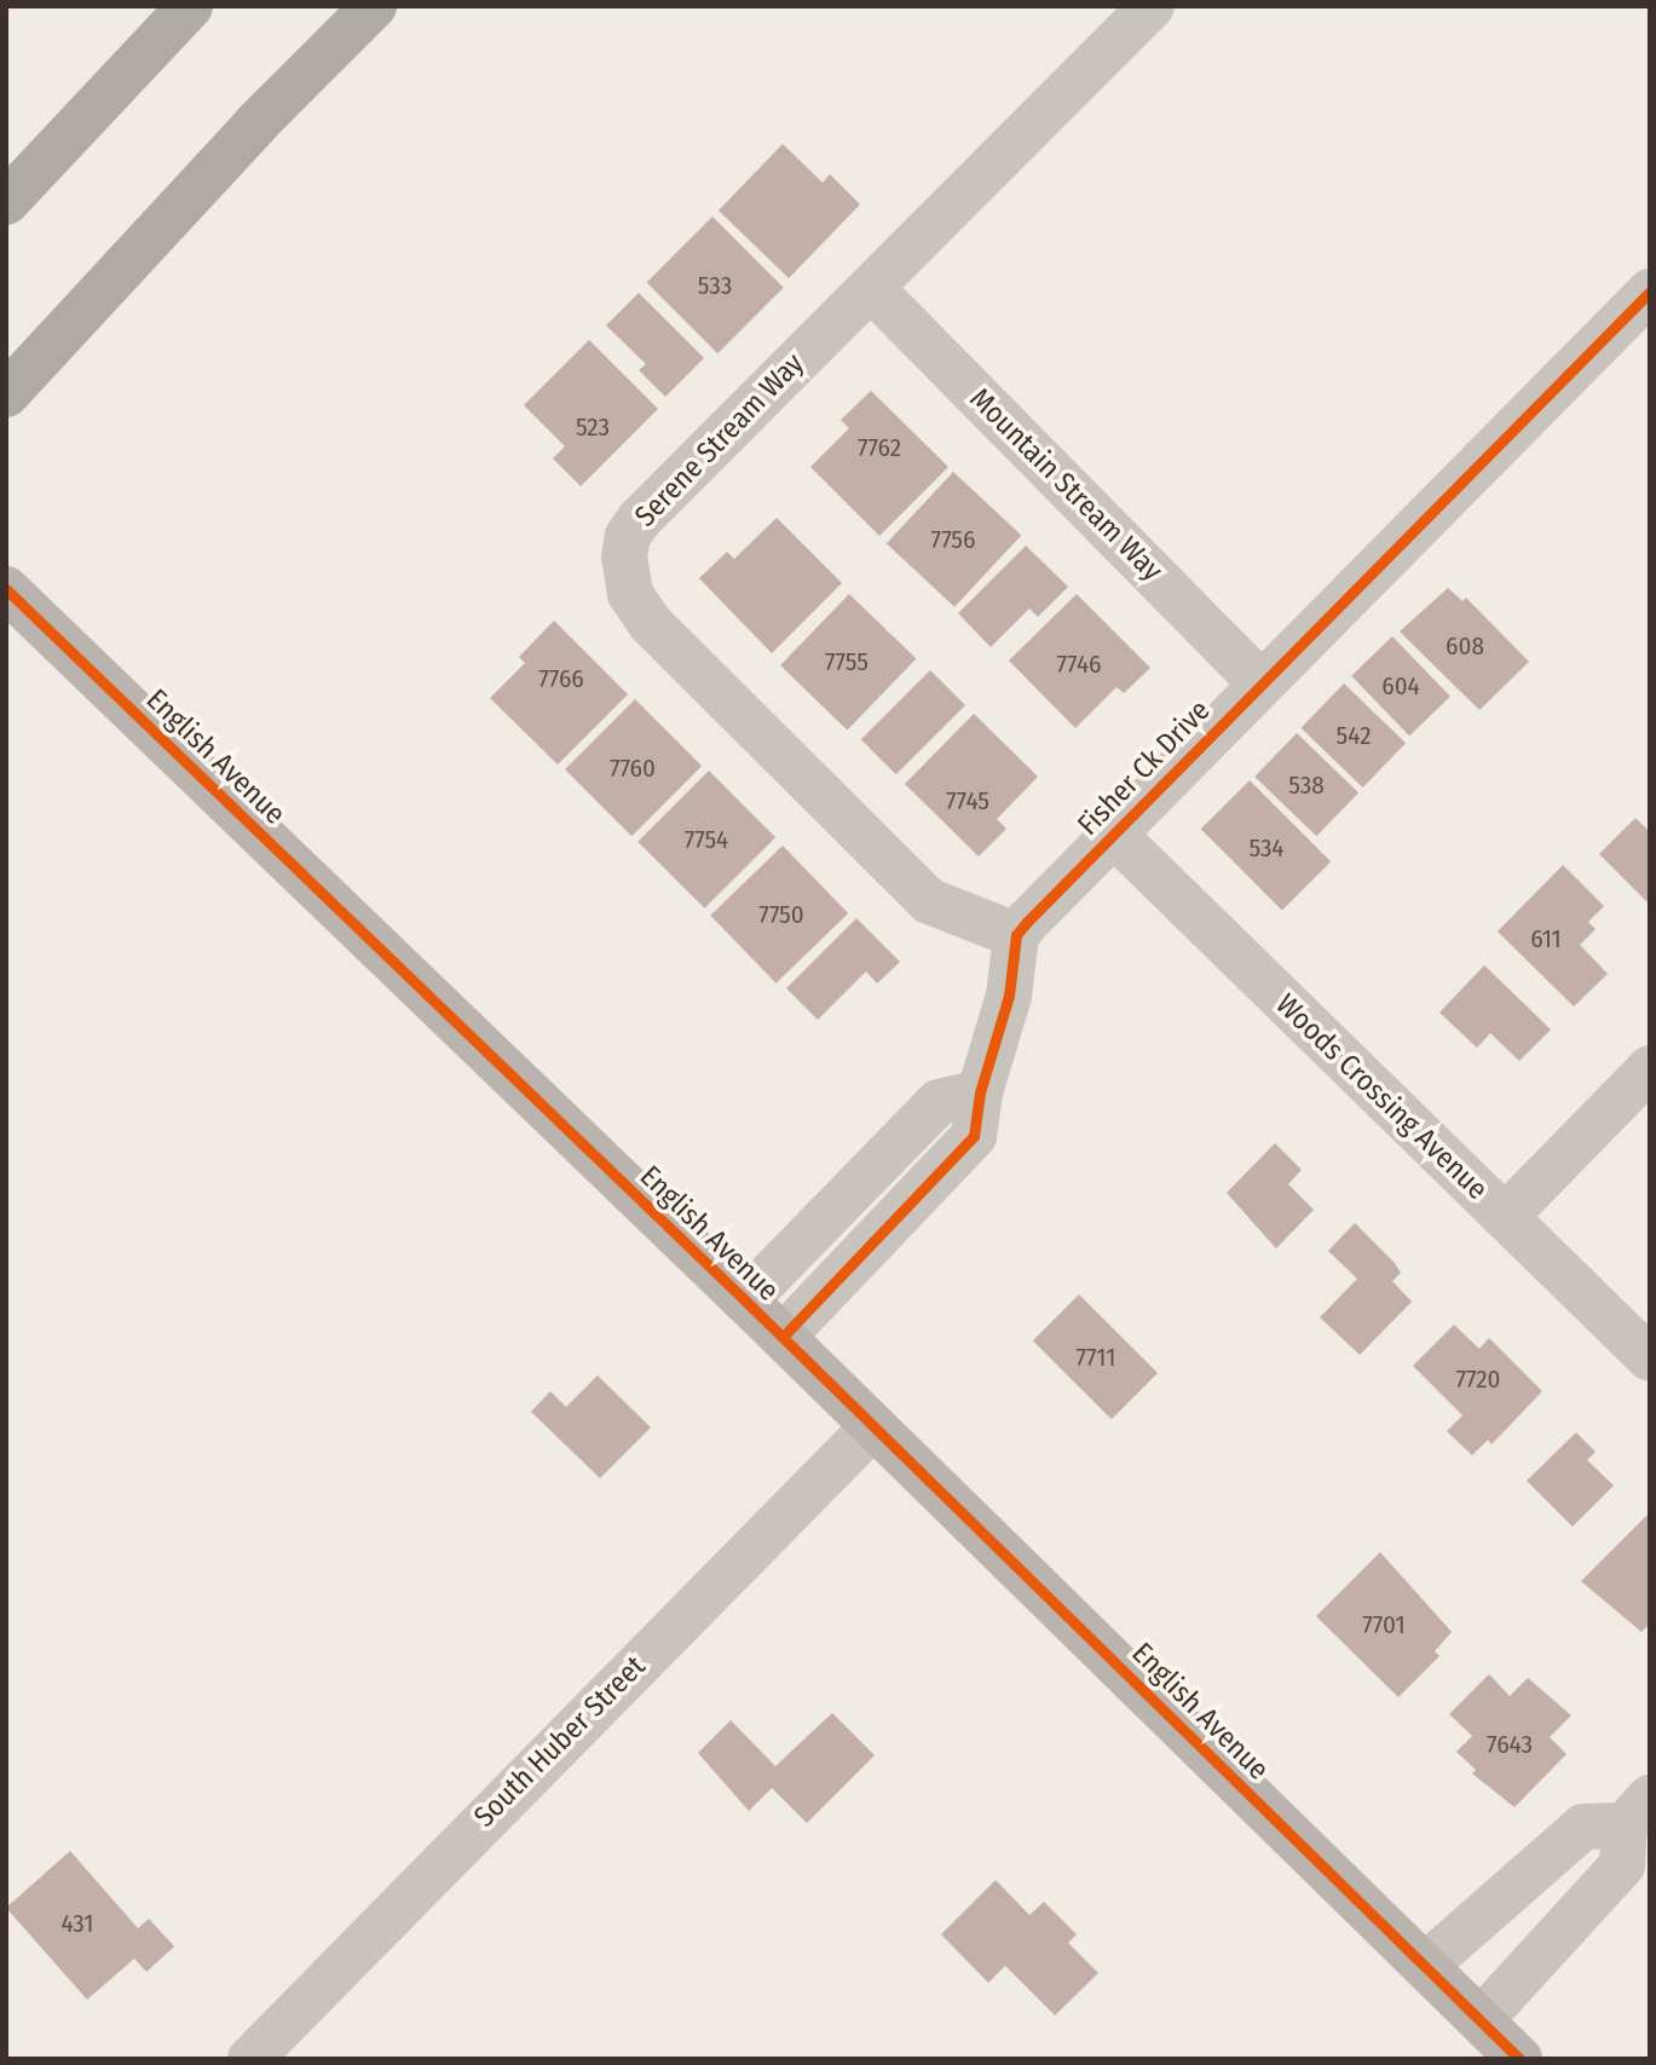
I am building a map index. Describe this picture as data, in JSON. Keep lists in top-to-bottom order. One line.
{"streets":{"street":["Serene Stream Way","Mountain Stream Way","English Avenue","Fisher Ck Drive","Woods Crossing Avenue","South Huber Street"]},"crossings":[["Serene Stream Way","Mountain Stream Way"],["Serene Stream Way","Fisher Ck Drive"],["Mountain Stream Way","Fisher Ck Drive"],["English Avenue","South Huber Street"],["Fisher Ck Drive","Woods Crossing Avenue"]],"house_numbers":["533","523","7762","7756","608","7755","7746","7766","604","542","7760","538","7745","7754","534","7750","611","7711","7720","7701","7643","431"]}
